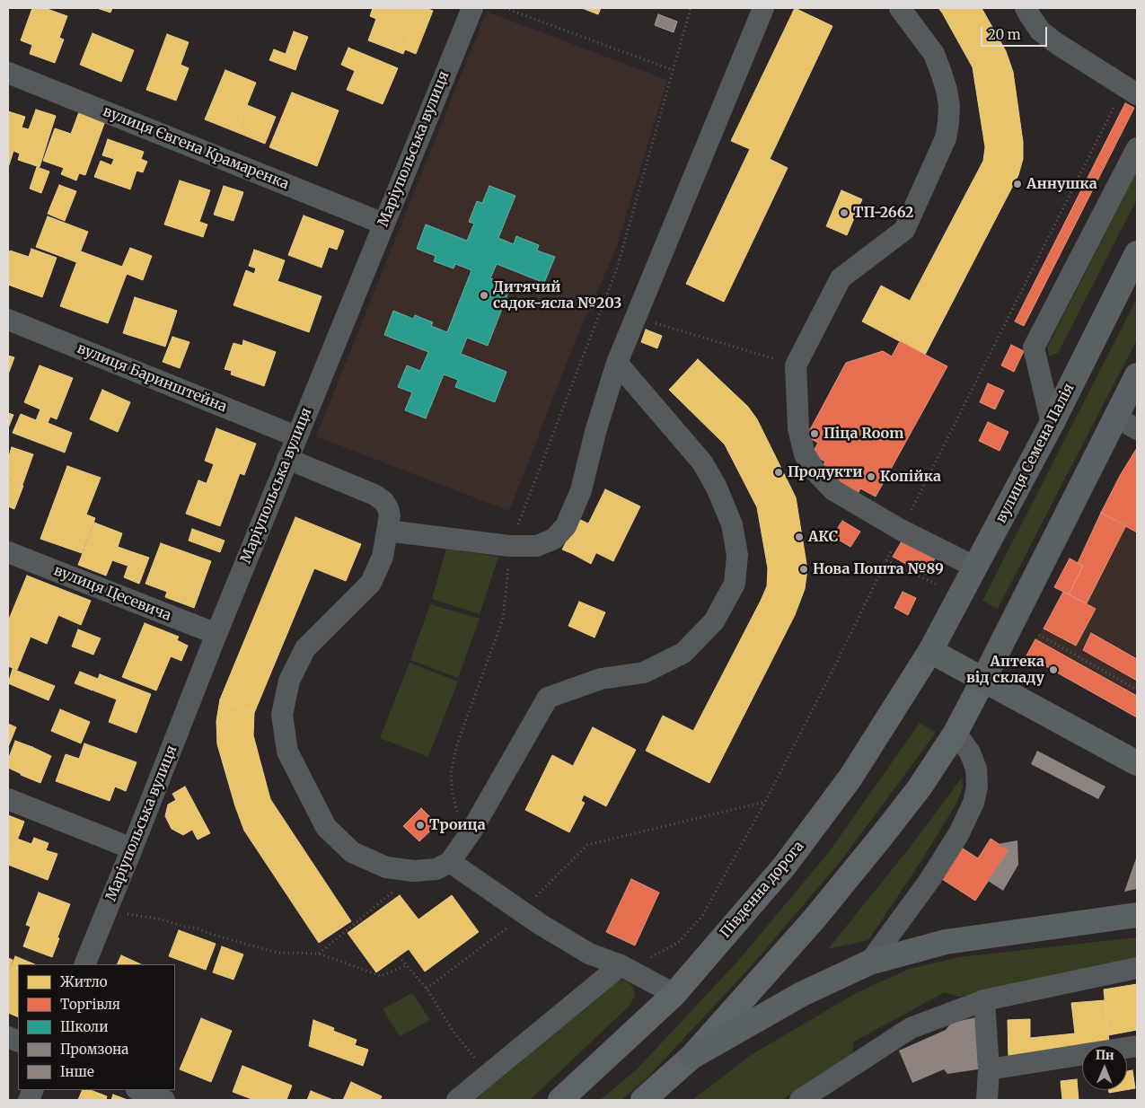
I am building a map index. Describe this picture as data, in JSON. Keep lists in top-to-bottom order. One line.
{"streets":{"highway":["вулиця Семена Палія"],"main road":["Південна дорога"],"street":["вулиця Євгена Крамаренка","Маріупольська вулиця","вулиця Баринштейна","вулиця Цесевича"]},"crossings":[["вулиця Євгена Крамаренка","Маріупольська вулиця"],["Маріупольська вулиця","вулиця Баринштейна"],["Маріупольська вулиця","вулиця Цесевича"],["вулиця Семена Палія","Південна дорога"]],"places":["Аннушка","ТП-2662","Дитячий садок-ясла №203","Піца Room","Продукти","Копійка","АКС","Нова Пошта №89","Аптека від складу","Троица"],"legend":["Житло","Торгівля","Школи","Промзона","Інше"],"scale_bar":"20 m","north":"top"}
